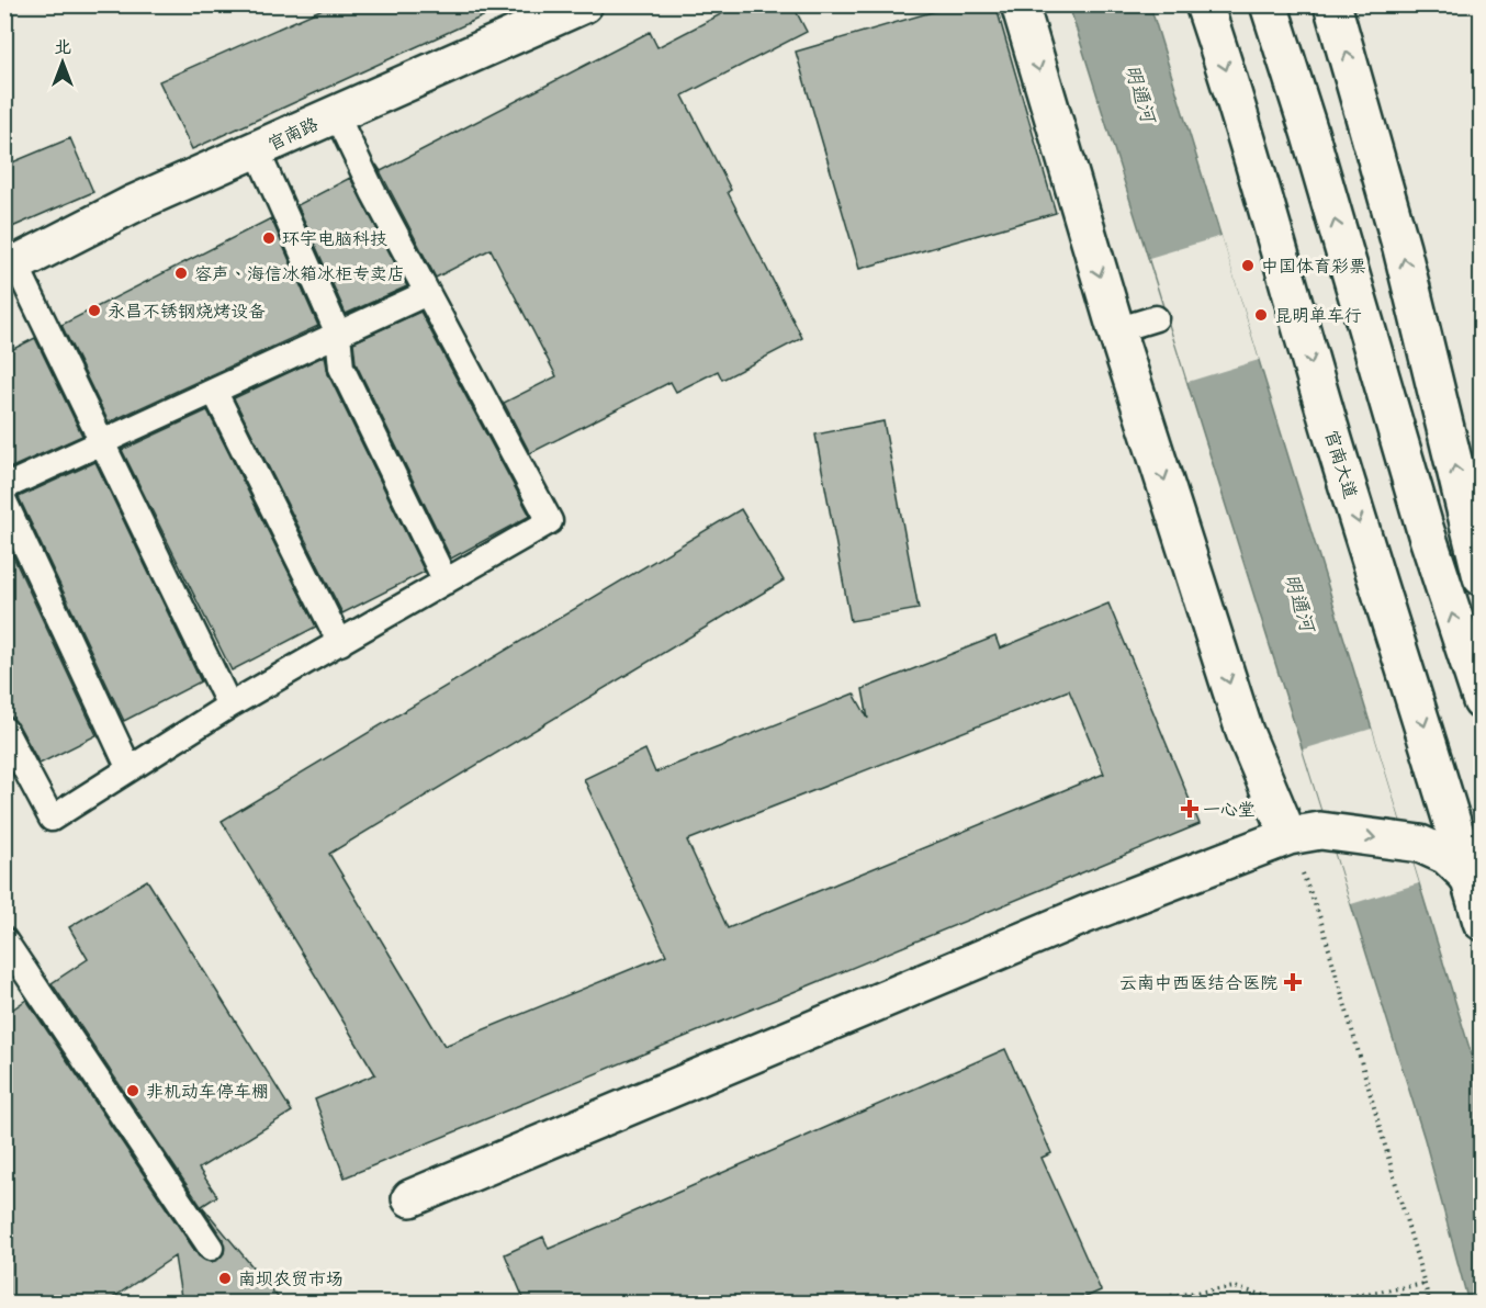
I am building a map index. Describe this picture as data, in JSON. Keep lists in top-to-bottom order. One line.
{"streets":{"street":["官南路","官南大道"]},"water":["明通河"],"places":{"other":["环宇电脑科技","中国体育彩票","容声、海信冰箱冰柜专卖店","永昌不锈钢烧烤设备","昆明单车行","非机动车停车棚","南坝农贸市场"],"health":["一心堂","云南中西医结合医院"]},"north":"top"}
